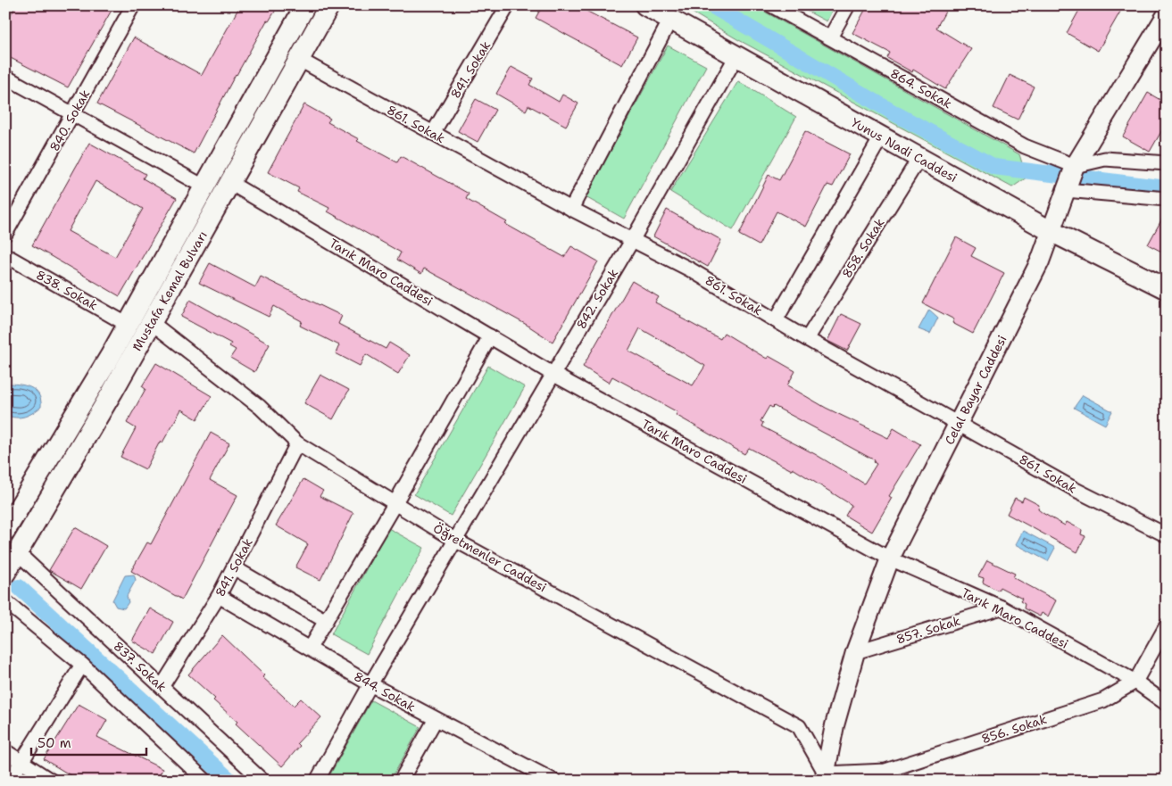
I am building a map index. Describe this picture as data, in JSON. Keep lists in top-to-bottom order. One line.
{"streets":{"main road":["Yunus Nadi Caddesi","Mustafa Kemal Bulvarı"],"street":["841. Sokak","864. Sokak","840. Sokak","861. Sokak","858. Sokak","Tarık Maro Caddesi","838. Sokak","842. Sokak","Celal Bayar Caddesi","Öğretmenler Caddesi","857. Sokak","837. Sokak","844. Sokak","856. Sokak"]},"crossings":[["841. Sokak","861. Sokak"],["841. Sokak","Öğretmenler Caddesi"],["841. Sokak","837. Sokak"],["841. Sokak","844. Sokak"],["864. Sokak","Celal Bayar Caddesi"],["861. Sokak","858. Sokak"],["861. Sokak","Mustafa Kemal Bulvarı"],["861. Sokak","842. Sokak"],["861. Sokak","Celal Bayar Caddesi"],["Yunus Nadi Caddesi","858. Sokak"],["Yunus Nadi Caddesi","842. Sokak"],["Yunus Nadi Caddesi","Celal Bayar Caddesi"],["Tarık Maro Caddesi","Mustafa Kemal Bulvarı"],["Tarık Maro Caddesi","842. Sokak"],["Tarık Maro Caddesi","Celal Bayar Caddesi"],["Tarık Maro Caddesi","857. Sokak"],["Tarık Maro Caddesi","856. Sokak"],["838. Sokak","Mustafa Kemal Bulvarı"],["Mustafa Kemal Bulvarı","Öğretmenler Caddesi"],["Mustafa Kemal Bulvarı","837. Sokak"],["842. Sokak","Öğretmenler Caddesi"],["842. Sokak","844. Sokak"],["Celal Bayar Caddesi","Öğretmenler Caddesi"],["Celal Bayar Caddesi","857. Sokak"],["Celal Bayar Caddesi","856. Sokak"],["Öğretmenler Caddesi","856. Sokak"]],"scale_bar":"50 m"}
